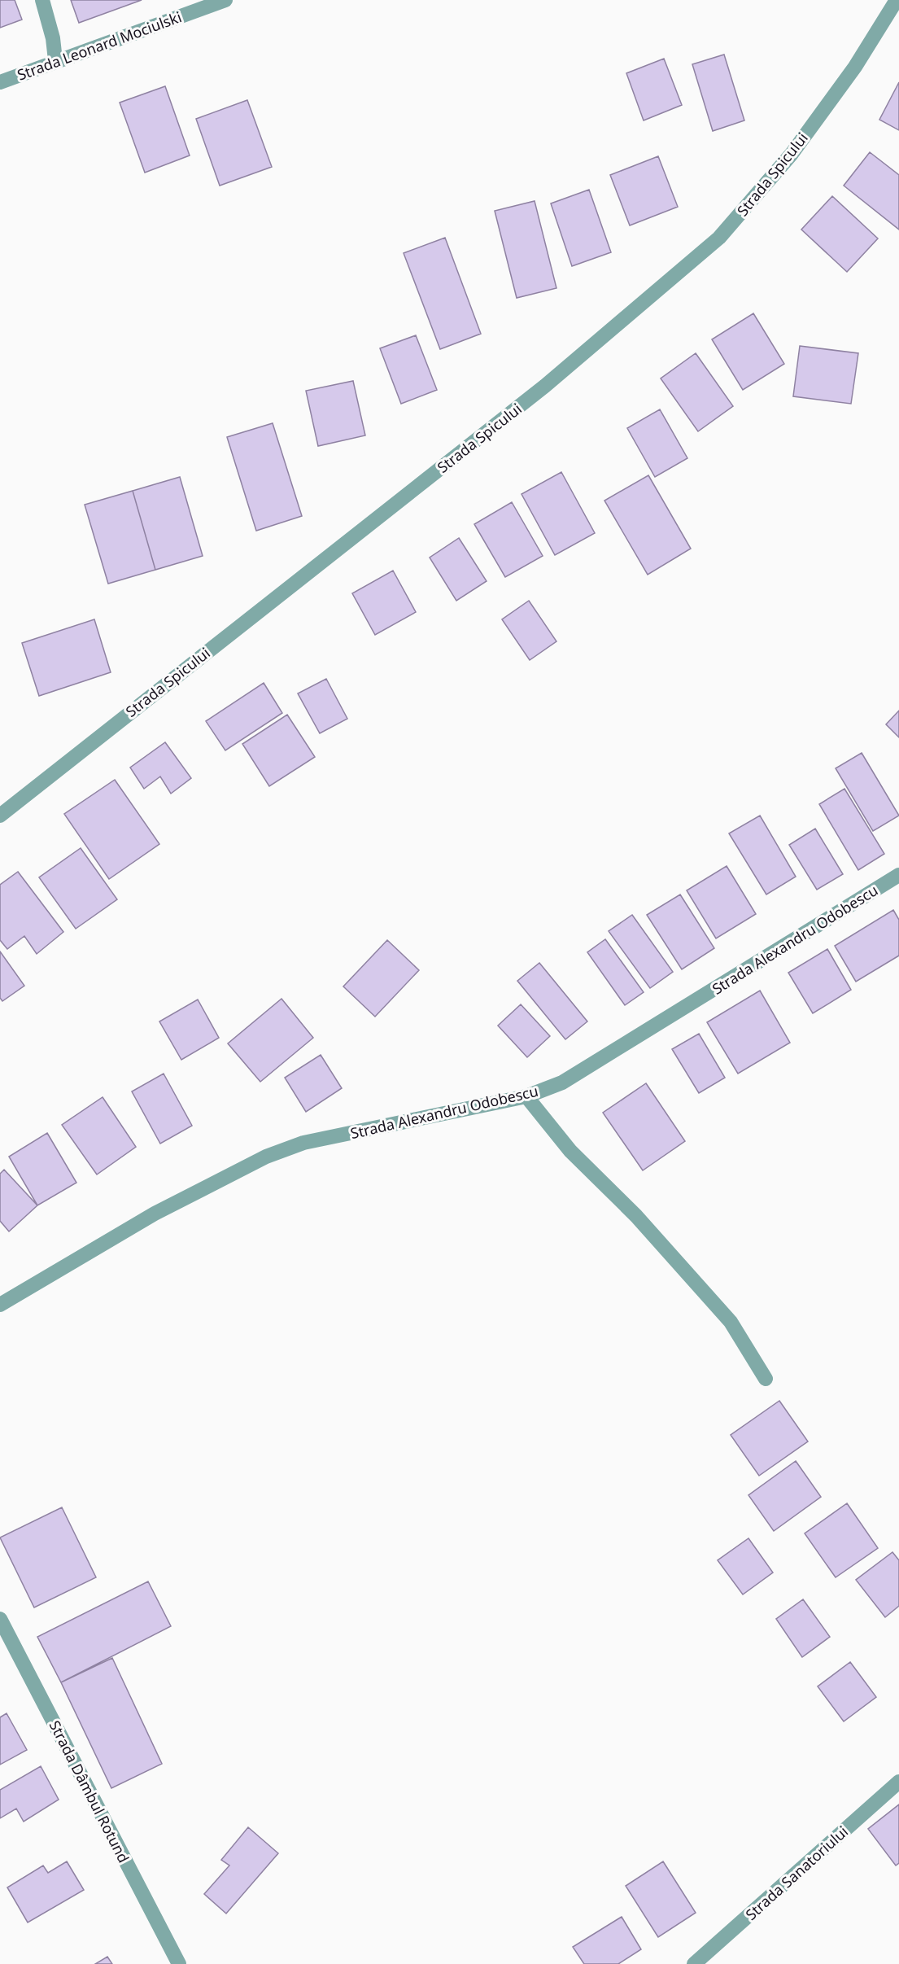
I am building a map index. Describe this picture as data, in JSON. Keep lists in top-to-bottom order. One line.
{"streets":{"street":["Strada Leonard Mociulski","Strada Spicului","Strada Alexandru Odobescu","Strada Dâmbul Rotund","Strada Sanatoriului"]}}
